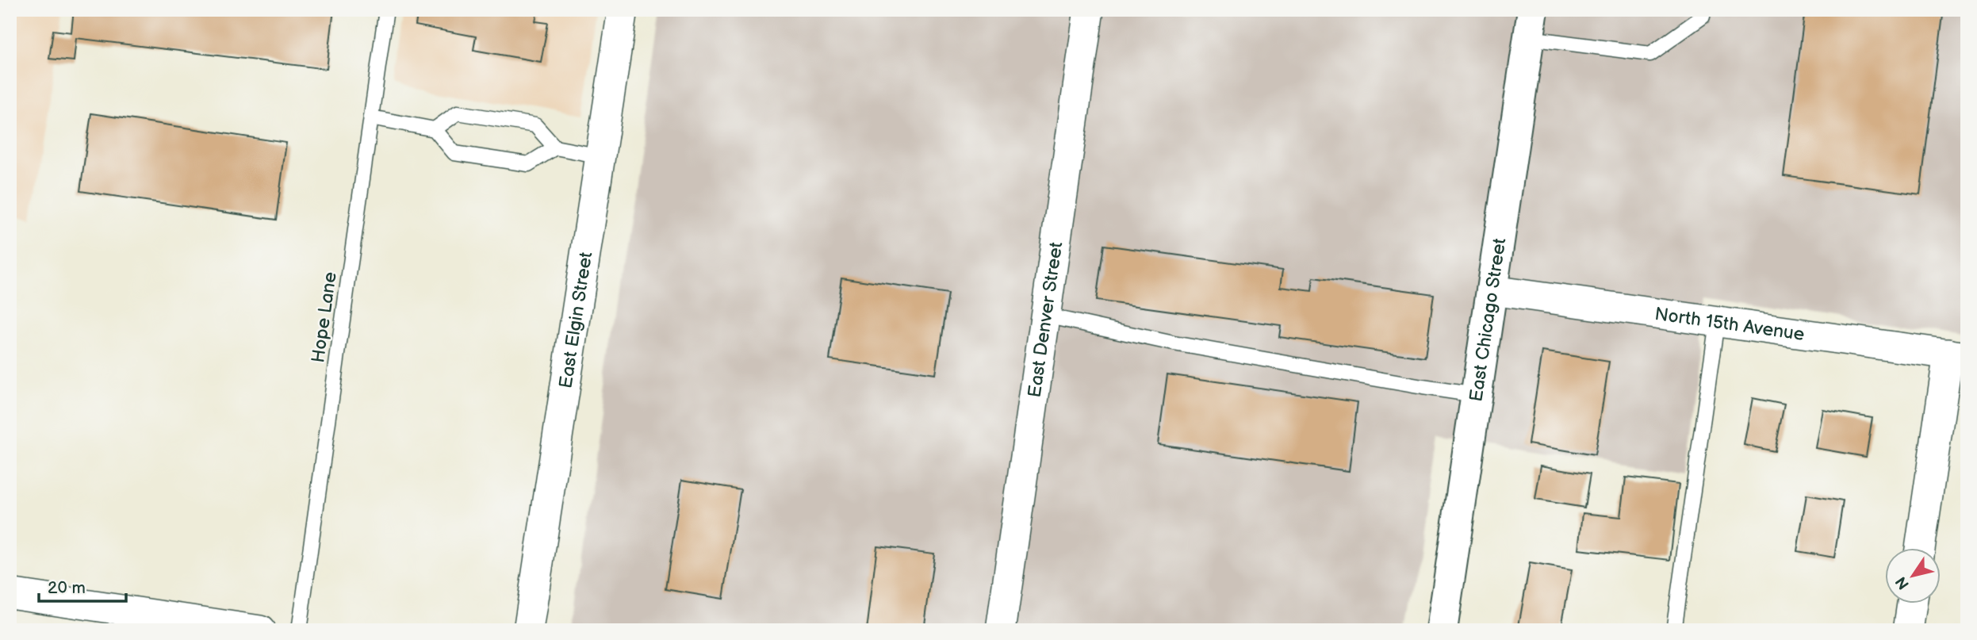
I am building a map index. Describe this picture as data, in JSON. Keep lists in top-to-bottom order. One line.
{"streets":{"street":["East Chicago Street","East Elgin Street","East Denver Street","North 15th Avenue"],"lane":["Hope Lane"]},"crossings":[["East Chicago Street","North 15th Avenue"]],"scale_bar":"20 m","north":"bottom left"}
